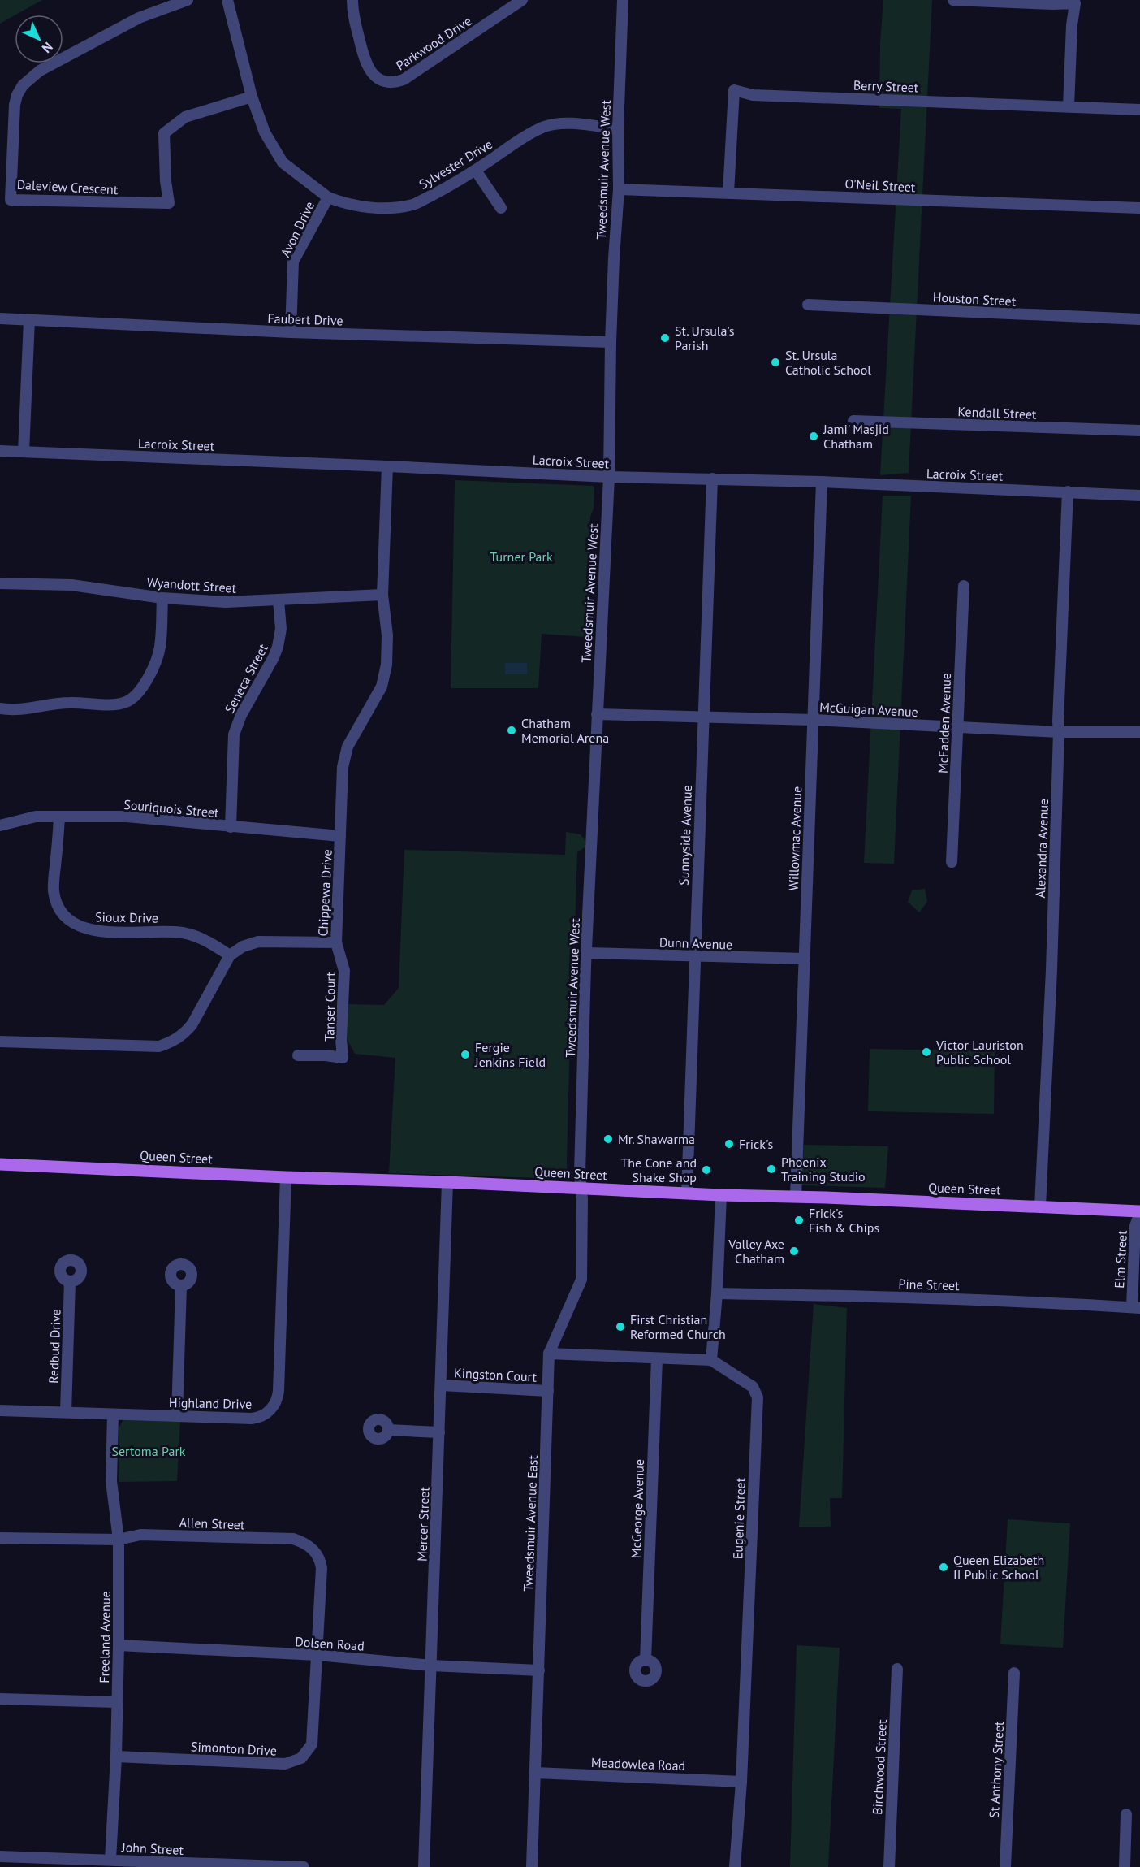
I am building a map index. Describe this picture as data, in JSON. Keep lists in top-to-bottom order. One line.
{"streets":{"main road":["Queen Street"],"street":["Parkwood Drive","Berry Street","Sylvester Drive","Tweedsmuir Avenue West","O'Neil Street","Daleview Crescent","Avon Drive","Houston Street","Faubert Drive","Kendall Street","Lacroix Street","Wyandott Street","Seneca Street","McGuigan Avenue","McFadden Avenue","Souriquois Street","Sunnyside Avenue","Willowmac Avenue","Alexandra Avenue","Chippewa Drive","Sioux Drive","Dunn Avenue","Tanser Court","Elm Street","Pine Street","Redbud Drive","Kingston Court","Highland Drive","McGeorge Avenue","Eugenie Street","Allen Street","Tweedsmuir Avenue East","Mercer Street","Freeland Avenue","Dolsen Road","Simonton Drive","Meadowlea Road","Birchwood Street","St Anthony Street","John Street"]},"crossings":[["Berry Street","O'Neil Street"],["Sylvester Drive","Tweedsmuir Avenue West"],["Sylvester Drive","Daleview Crescent"],["Sylvester Drive","Avon Drive"],["Tweedsmuir Avenue West","O'Neil Street"],["Tweedsmuir Avenue West","Faubert Drive"],["Tweedsmuir Avenue West","Lacroix Street"],["Tweedsmuir Avenue West","McGuigan Avenue"],["Tweedsmuir Avenue West","Dunn Avenue"],["Tweedsmuir Avenue West","Queen Street"],["Tweedsmuir Avenue West","Tweedsmuir Avenue East"],["Avon Drive","Faubert Drive"],["Lacroix Street","Sunnyside Avenue"],["Lacroix Street","Willowmac Avenue"],["Lacroix Street","Alexandra Avenue"],["Lacroix Street","Chippewa Drive"],["Wyandott Street","Seneca Street"],["Wyandott Street","Chippewa Drive"],["Seneca Street","Souriquois Street"],["McGuigan Avenue","McFadden Avenue"],["McGuigan Avenue","Sunnyside Avenue"],["McGuigan Avenue","Willowmac Avenue"],["McGuigan Avenue","Alexandra Avenue"],["Souriquois Street","Chippewa Drive"],["Souriquois Street","Sioux Drive"],["Sunnyside Avenue","Dunn Avenue"],["Sunnyside Avenue","Queen Street"],["Willowmac Avenue","Dunn Avenue"],["Willowmac Avenue","Queen Street"],["Alexandra Avenue","Queen Street"],["Chippewa Drive","Sioux Drive"],["Chippewa Drive","Tanser Court"],["Queen Street","Elm Street"],["Queen Street","Highland Drive"],["Queen Street","Tweedsmuir Avenue East"],["Queen Street","Mercer Street"],["Elm Street","Pine Street"],["Redbud Drive","Highland Drive"],["Kingston Court","Tweedsmuir Avenue East"],["Kingston Court","Mercer Street"],["Highland Drive","Freeland Avenue"],["Eugenie Street","Meadowlea Road"],["Allen Street","Freeland Avenue"],["Allen Street","Dolsen Road"],["Allen Street","Simonton Drive"],["Tweedsmuir Avenue East","Dolsen Road"],["Tweedsmuir Avenue East","Meadowlea Road"],["Mercer Street","Dolsen Road"],["Freeland Avenue","Dolsen Road"],["Freeland Avenue","Simonton Drive"],["Freeland Avenue","John Street"],["Dolsen Road","Simonton Drive"]],"parks":["Turner Park","Sertoma Park"],"places":["St. Ursula's Parish","St. Ursula Catholic School","Jami' Masjid Chatham","Chatham Memorial Arena","Victor Lauriston Public School","Fergie Jenkins Field","Mr. Shawarma","Frick's","Phoenix Training Studio","The Cone and Shake Shop","Frick's Fish & Chips","Valley Axe Chatham","First Christian Reformed Church","Queen Elizabeth II Public School"],"north":"bottom right"}
